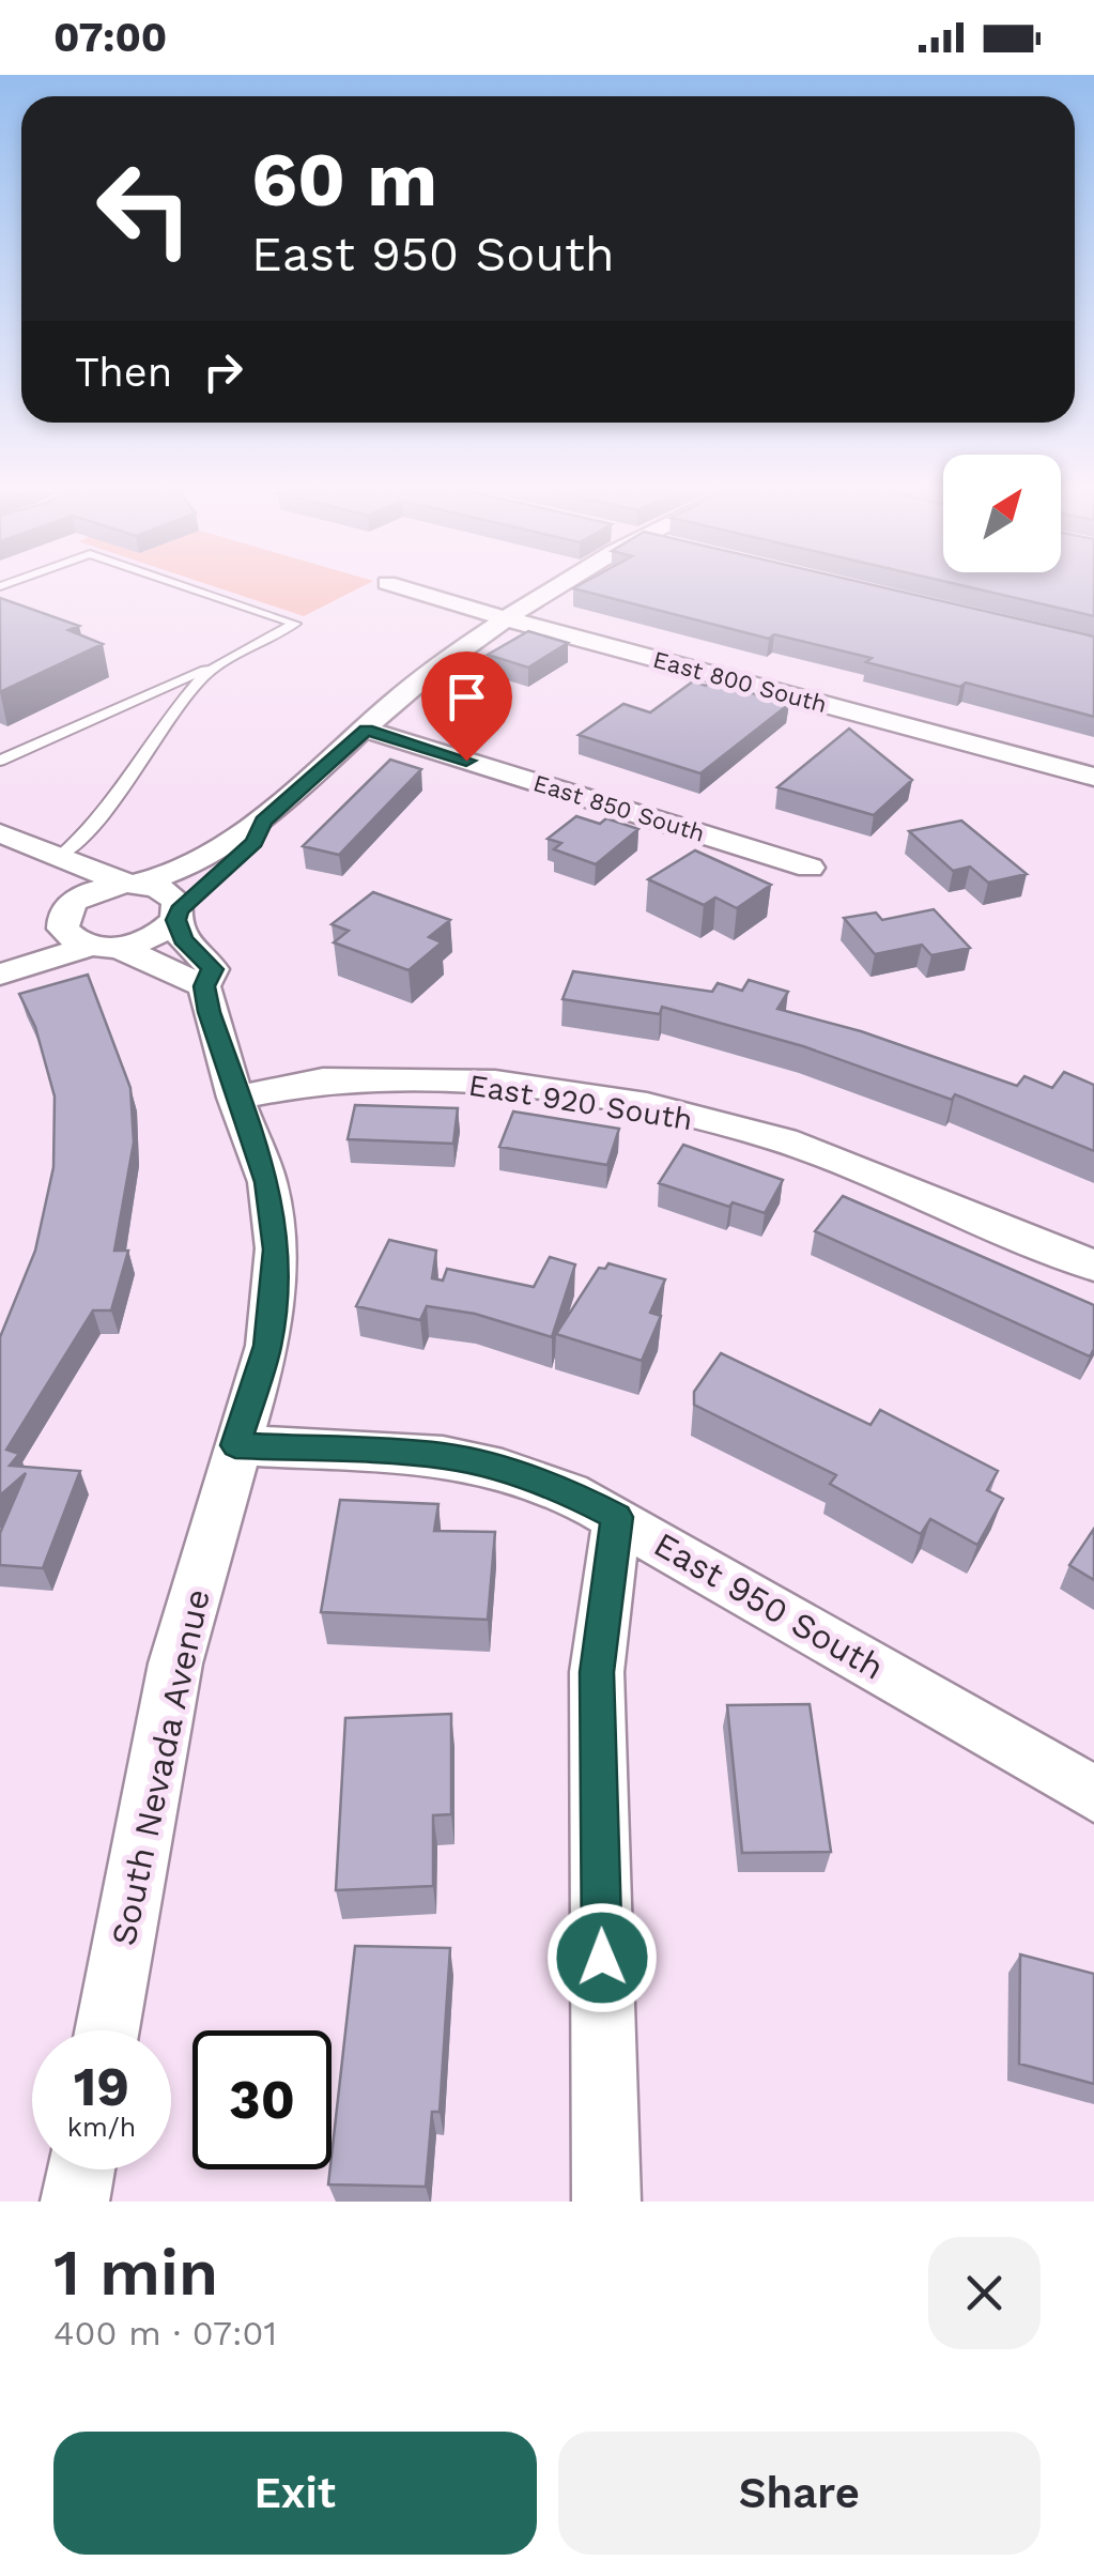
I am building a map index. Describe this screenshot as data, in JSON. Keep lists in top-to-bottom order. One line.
{"streets":{"street":["East 800 South","East 850 South","East 920 South","East 950 South","South Nevada Avenue"]},"crossings":[["East 920 South","South Nevada Avenue"],["East 950 South","South Nevada Avenue"]],"north":"top right","page":{"status":"07:00","turn":["60 m","East 950 South"],"then":"Then","speed":"19 km/h","limit":"30","heading":["1 min","400 m · 07:01"],"buttons":["Exit","Share"]}}
